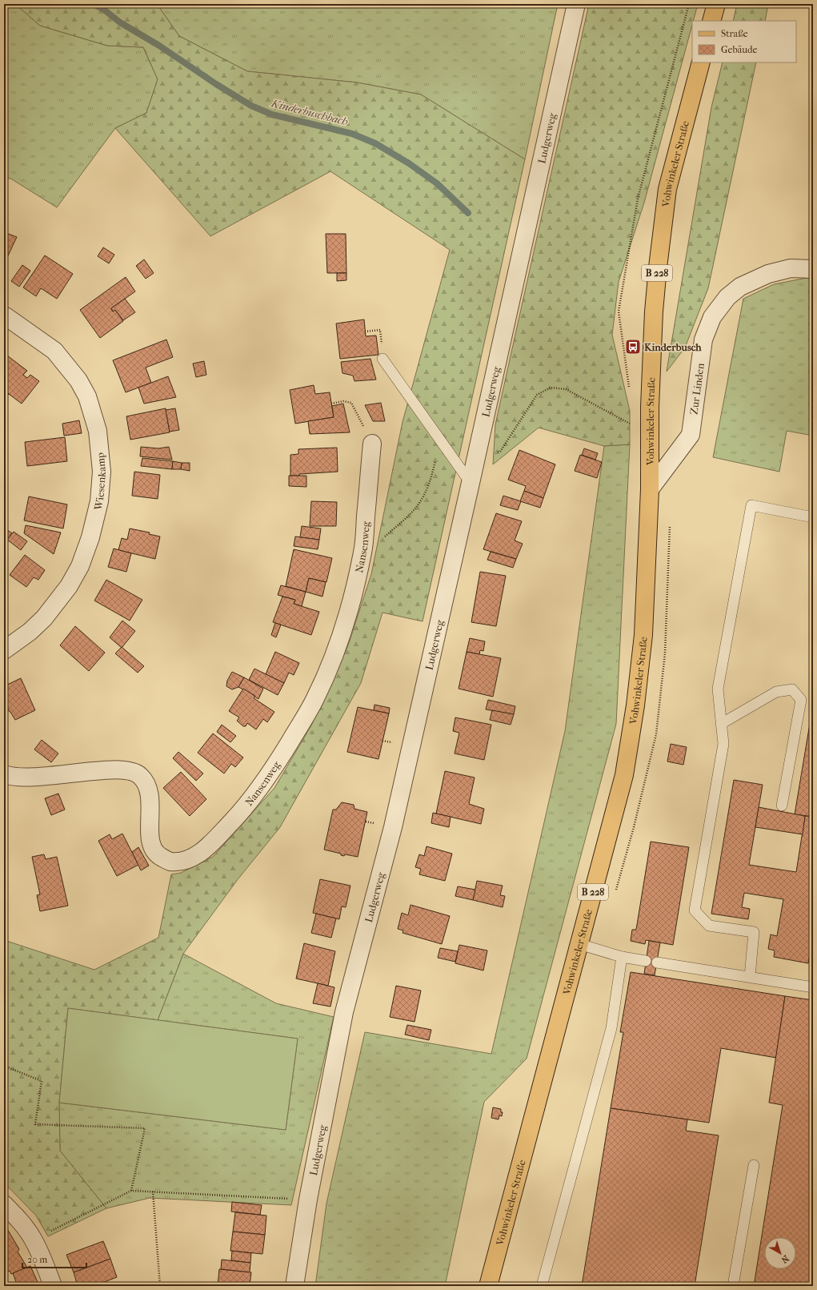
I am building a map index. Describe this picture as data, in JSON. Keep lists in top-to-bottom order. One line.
{"streets":{"main road":["Vohwinkeler Straße","B 228"],"street":["Ludgerweg","Zur Linden","Wiesenkamp","Nansenweg"]},"crossings":[["Vohwinkeler Straße","Zur Linden"]],"water":["Kinderbuschbach"],"places":{"bus stop":["Kinderbusch"]},"legend":["Straße","Gebäude"],"scale_bar":"20 m","north":"bottom right"}
